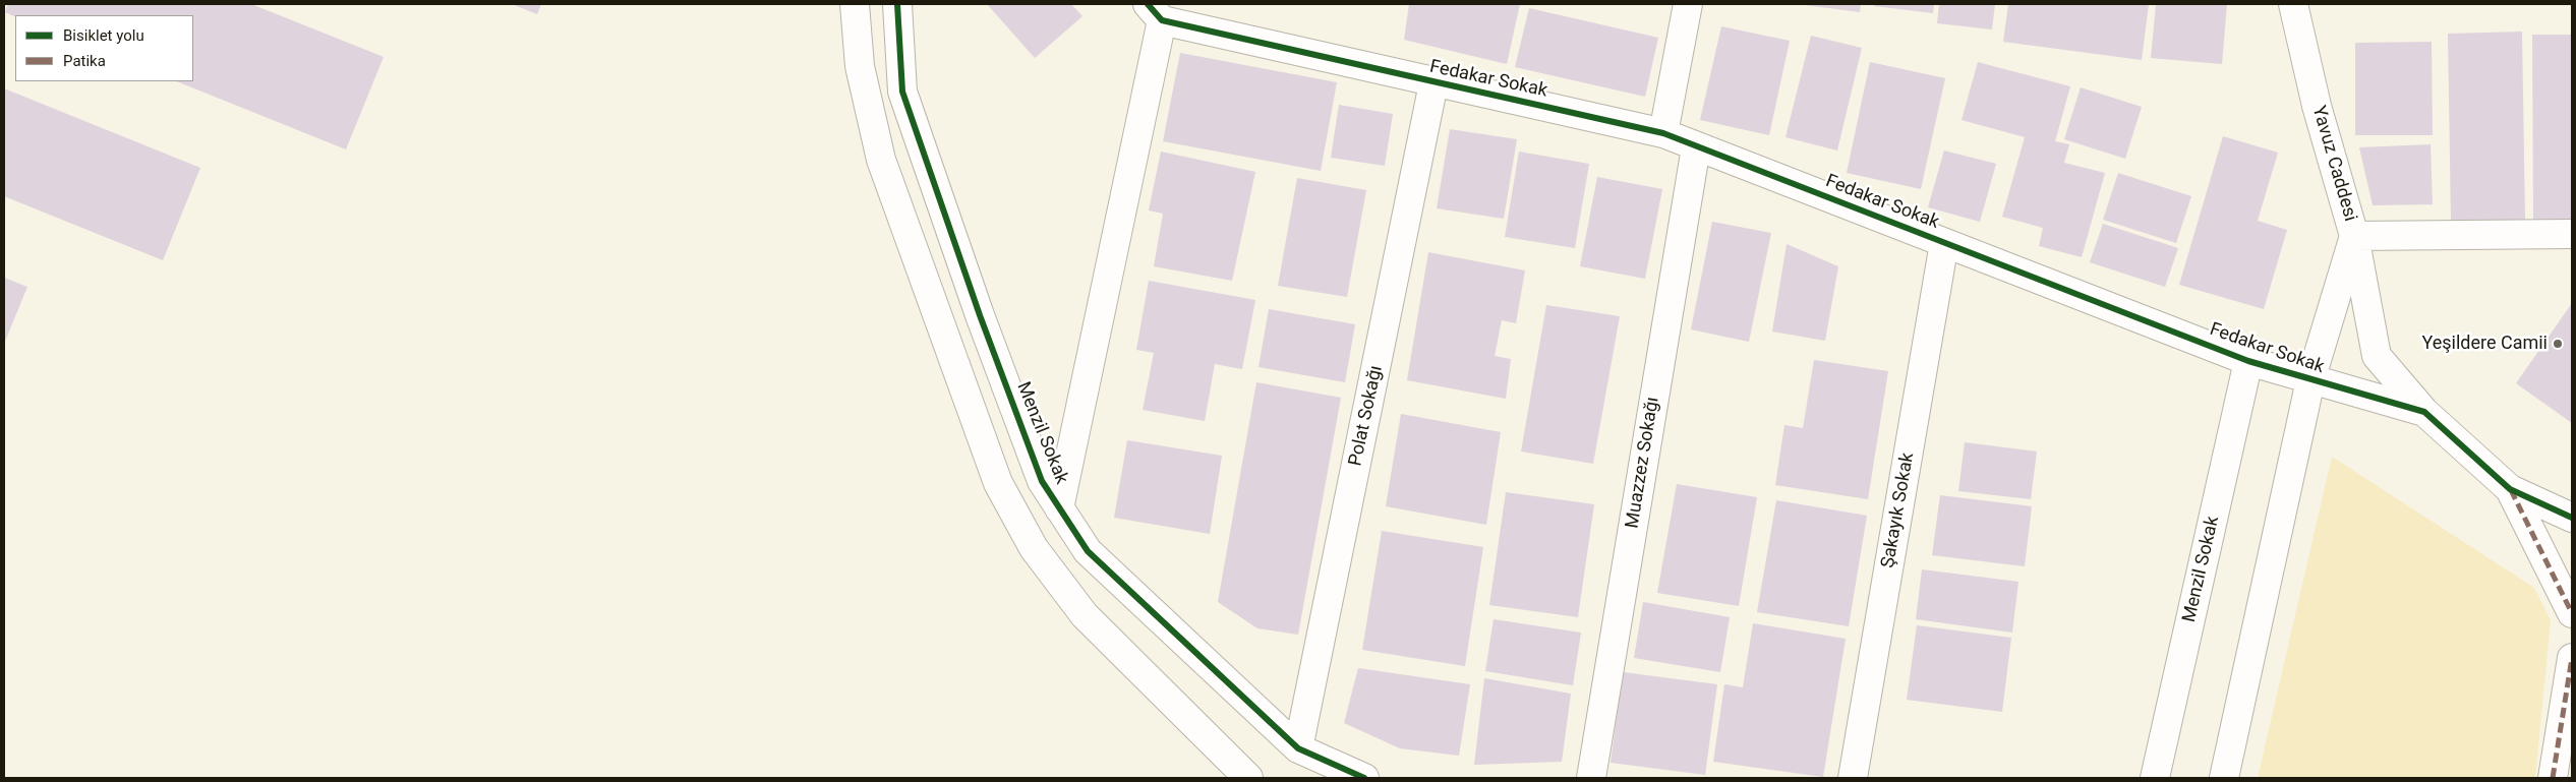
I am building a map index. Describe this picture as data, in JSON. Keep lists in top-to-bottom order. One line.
{"streets":{"street":["Fedakar Sokak","Yavuz Caddesi","Polat Sokağı","Menzil Sokak","Muazzez Sokağı","Şakayık Sokak"]},"crossings":[["Fedakar Sokak","Yavuz Caddesi"],["Fedakar Sokak","Polat Sokağı"],["Fedakar Sokak","Menzil Sokak"],["Fedakar Sokak","Muazzez Sokağı"],["Fedakar Sokak","Şakayık Sokak"],["Polat Sokağı","Menzil Sokak"]],"places":["Yeşildere Camii"],"legend":["Bisiklet yolu","Patika"]}
